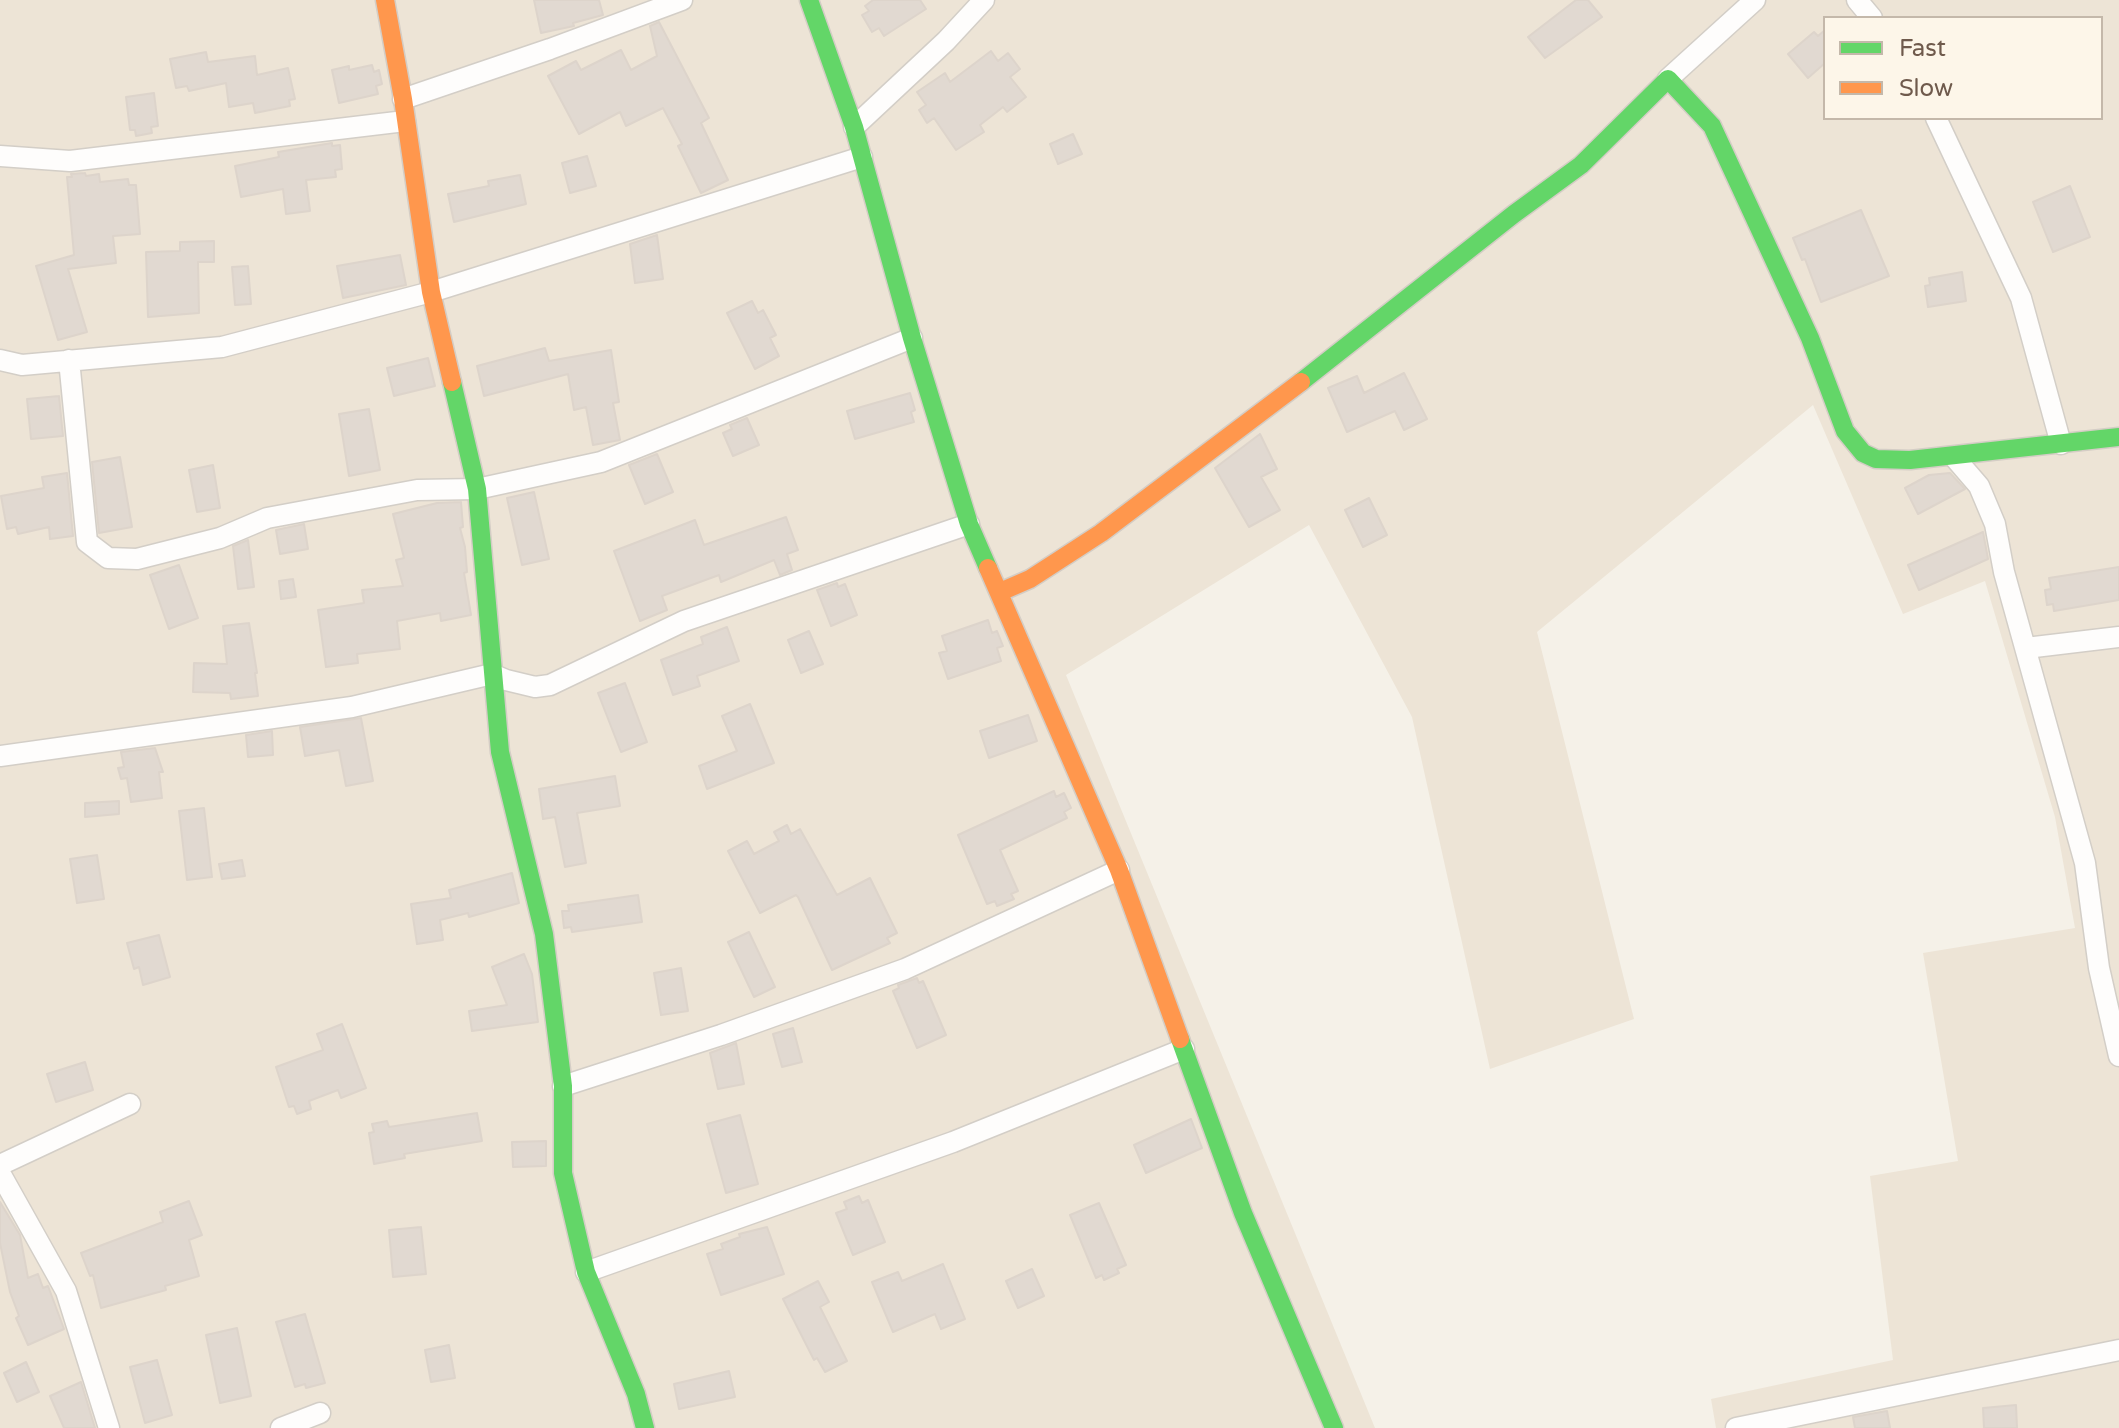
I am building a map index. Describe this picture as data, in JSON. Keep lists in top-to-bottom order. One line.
{"legend":["Fast","Slow"]}
